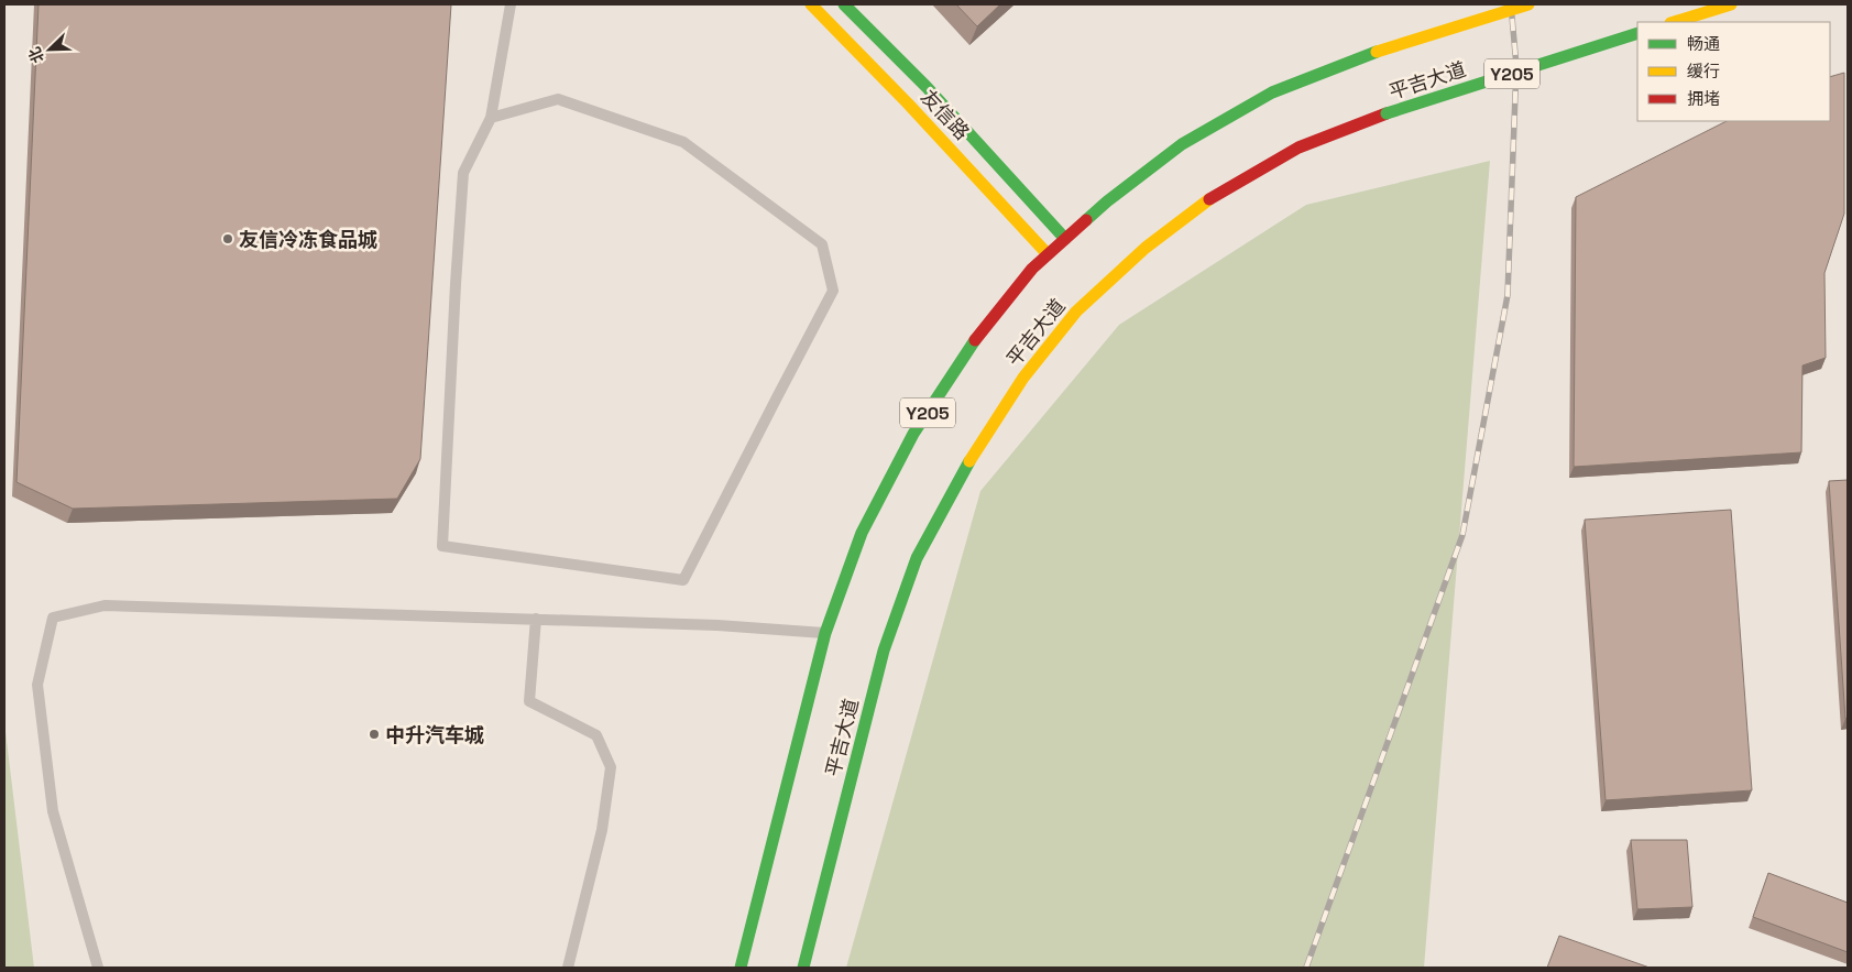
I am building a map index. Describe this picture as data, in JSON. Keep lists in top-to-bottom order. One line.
{"streets":{"main road":["Y205","平吉大道","友信路"]},"crossings":[["Y205","友信路"]],"places":["友信冷冻食品城","中升汽车城"],"legend":["畅通","缓行","拥堵"],"north":"bottom left"}
